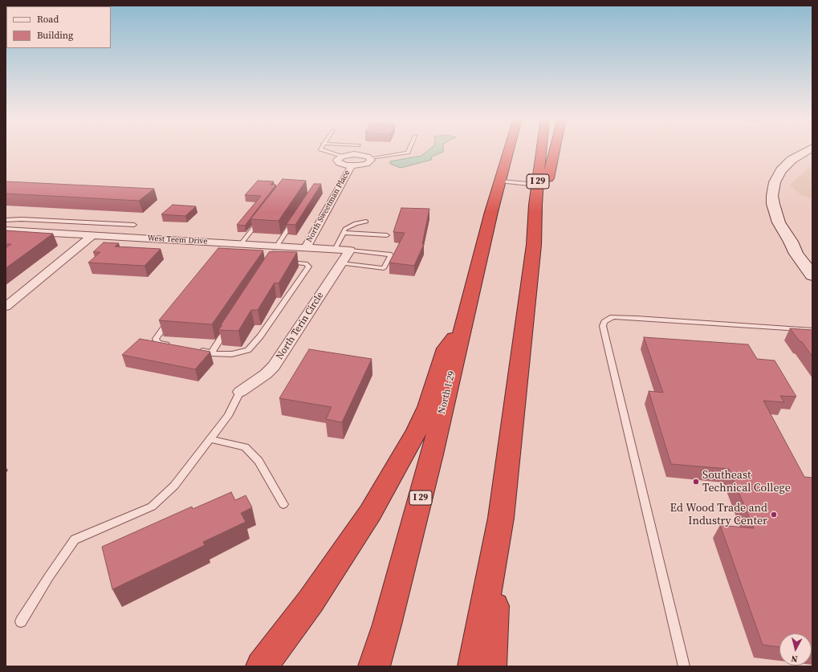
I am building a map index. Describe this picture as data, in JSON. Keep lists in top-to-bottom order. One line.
{"streets":{"highway":["I 29","North I-29"],"street":["North Sweetman Place","West Teem Drive","North Terin Circle"]},"crossings":[["North Sweetman Place","West Teem Drive"],["West Teem Drive","North Terin Circle"]],"places":["Southeast Technical College","Ed Wood Trade and Industry Center"],"legend":["Road","Building"],"north":"bottom"}
